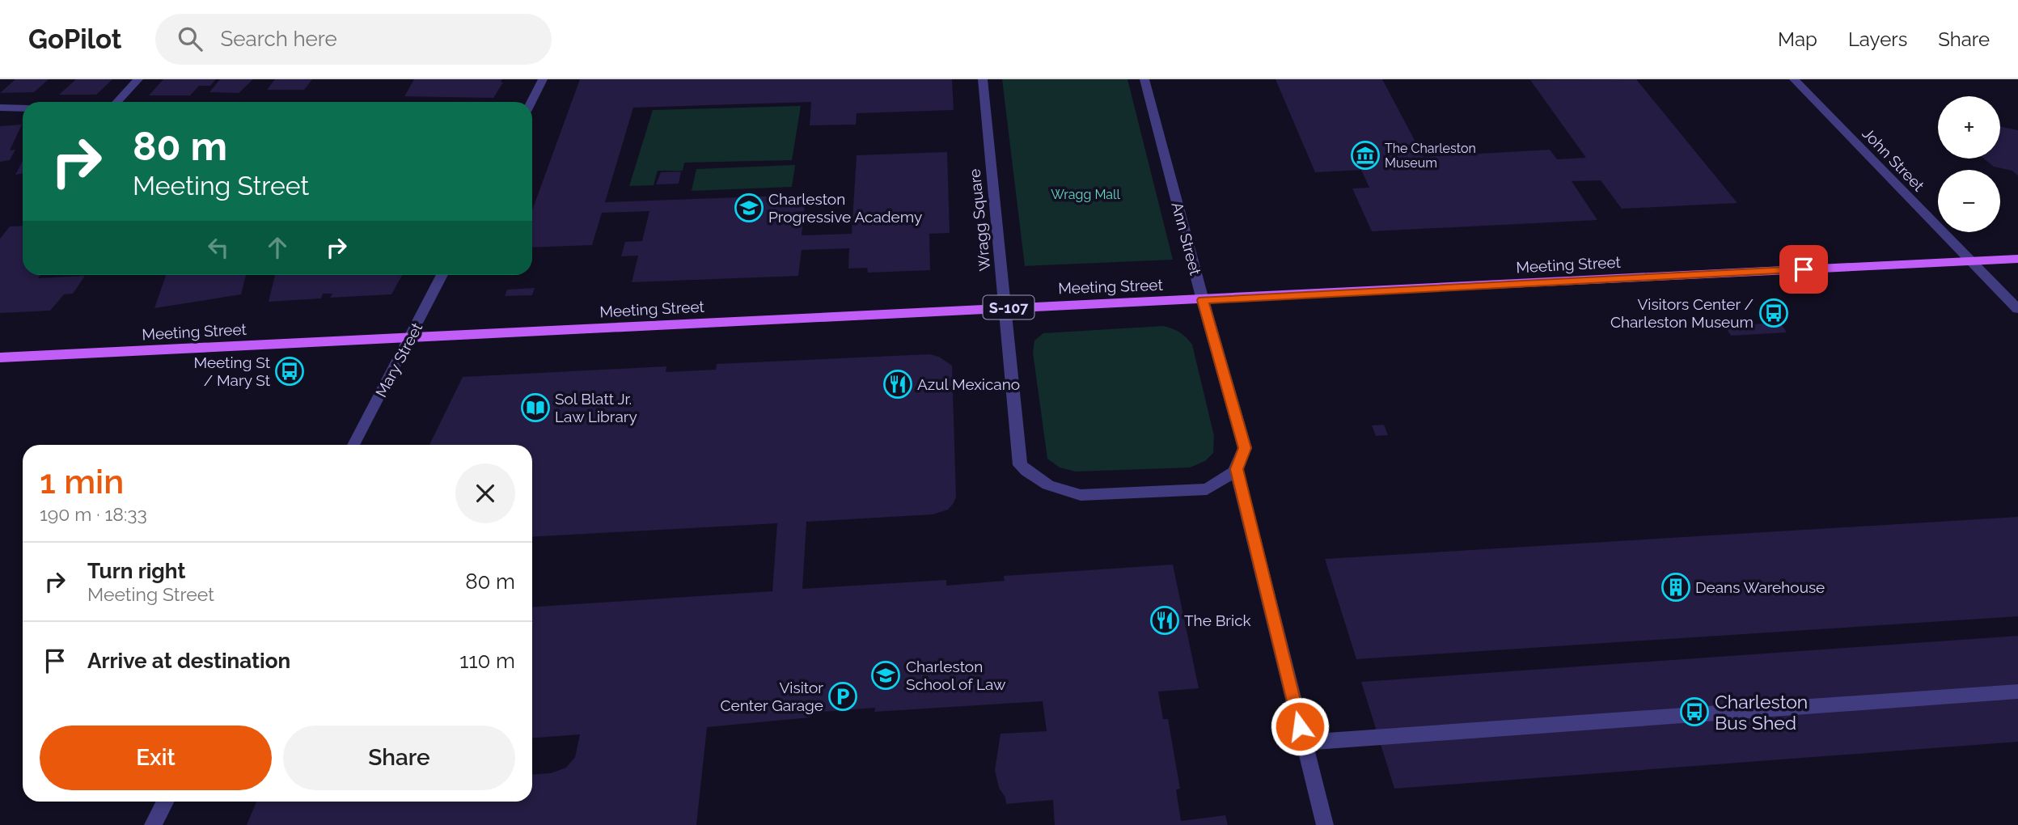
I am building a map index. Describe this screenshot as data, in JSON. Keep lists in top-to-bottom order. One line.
{"streets":{"main road":["Meeting Street","S-107"],"street":["John Street","Wragg Square","Ann Street","Mary Street"]},"crossings":[["John Street","Meeting Street"],["Wragg Square","Ann Street"],["Wragg Square","Meeting Street"],["Ann Street","Meeting Street"],["Meeting Street","Mary Street"]],"parks":["Wragg Mall"],"places":{"museum":["The Charleston Museum"],"school or university":["Charleston Progressive Academy","Charleston School of Law"],"bus stop":["Visitors Center / Charleston Museum","Meeting St / Mary St","Charleston Bus Shed"],"restaurant":["Azul Mexicano","The Brick"],"library":["Sol Blatt Jr. Law Library"],"building":["Deans Warehouse"],"parking":["Visitor Center Garage"]},"page":{"header":"GoPilot","search":"Search here","nav":["Map","Layers","Share"],"map_buttons":["+","−"],"turn":["80 m","Meeting Street"],"heading":["1 min","190 m · 18:33"],"list":[{"name":"Turn right","note":"Meeting Street","value":"80 m"},{"name":"Arrive at destination","value":"110 m"}],"buttons":["Exit","Share"]}}
